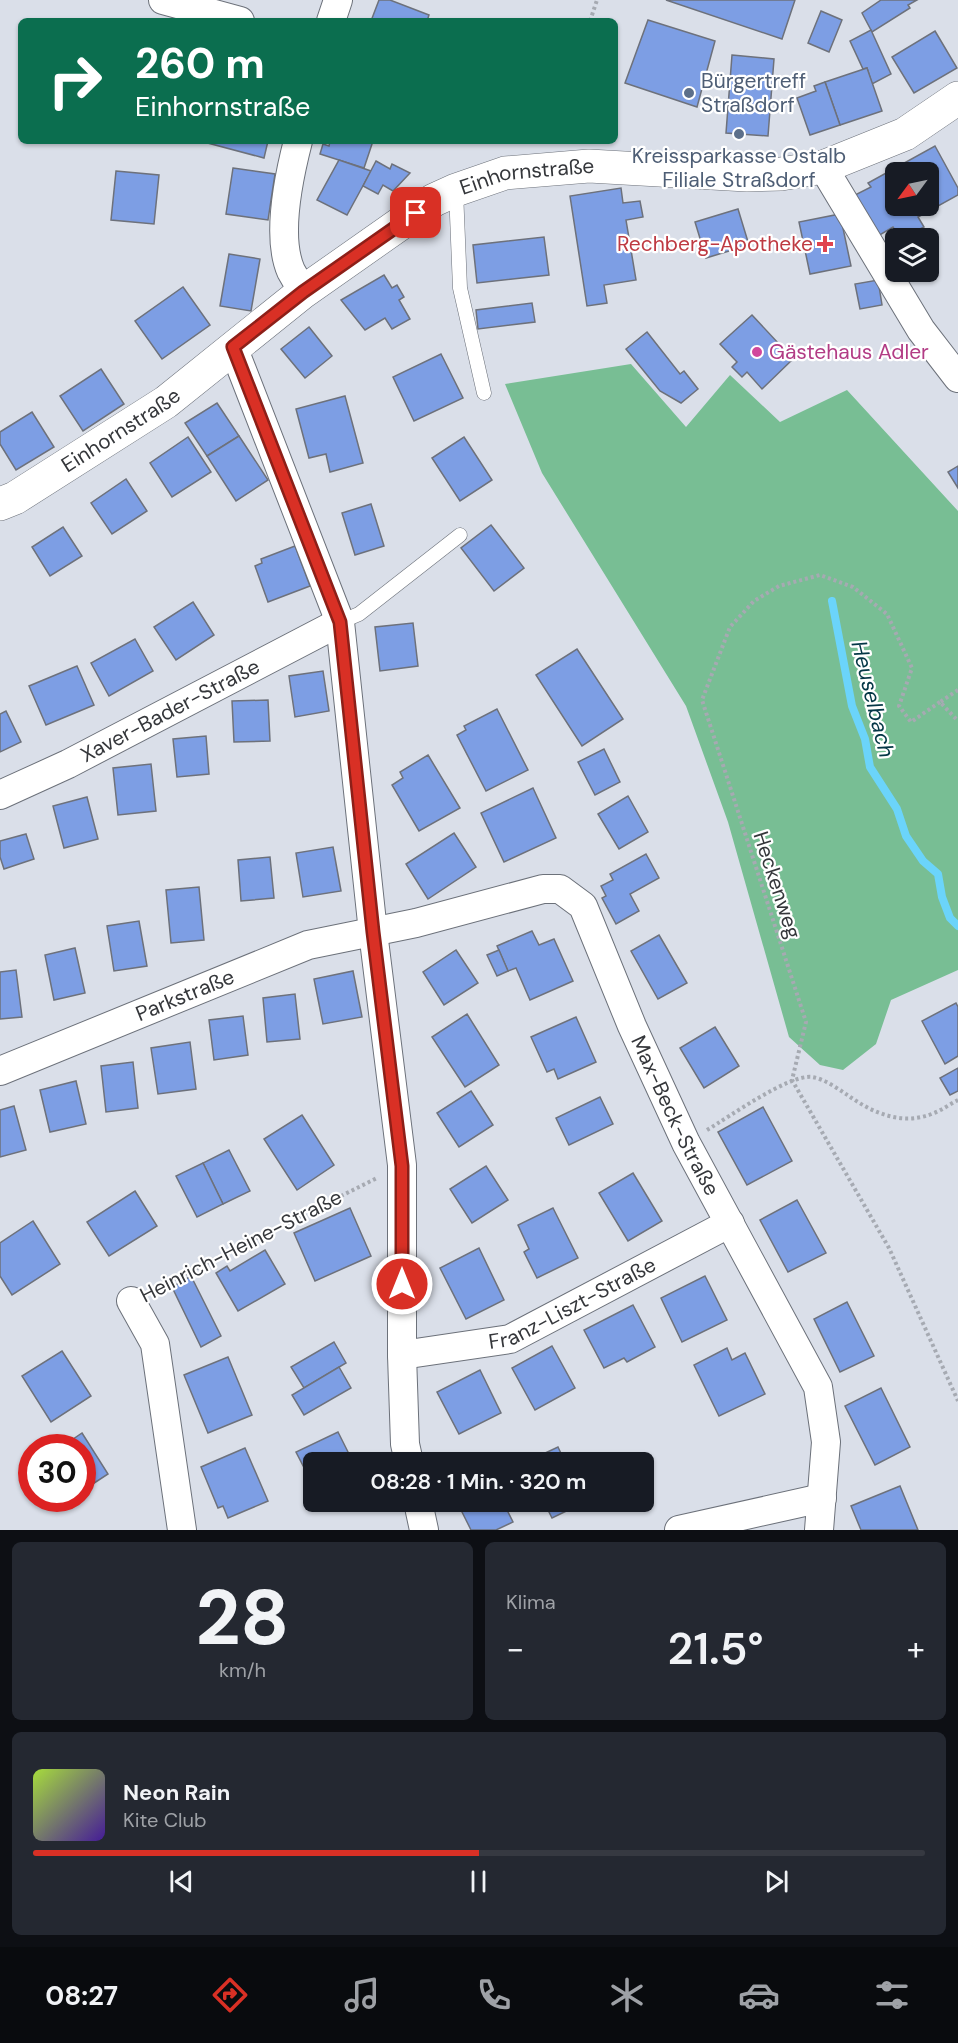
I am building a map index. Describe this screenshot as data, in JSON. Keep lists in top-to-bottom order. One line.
{"streets":{"main road":["Einhornstraße"],"street":["Xaver-Bader-Straße","Parkstraße","Max-Beck-Straße","Heinrich-Heine-Straße","Franz-Liszt-Straße"],"path":["Heckenweg"]},"crossings":[["Parkstraße","Max-Beck-Straße"],["Max-Beck-Straße","Franz-Liszt-Straße"]],"water":["Heuselbach"],"places":{"other":["Bürgertreff Straßdorf","Kreissparkasse Ostalb Filiale Straßdorf","Gästehaus Adler"],"health":["Rechberg-Apotheke"]},"north":"bottom left","page":{"turn":["260 m","Einhornstraße"],"limit":"30","trip":"08:28 · 1 Min. · 320 m","tile":[["28","km/h"],"Klima"],"heat":["−","21.5°","+"],"song":["Neon Rain","Kite Club"],"tabs":"08:27"}}
